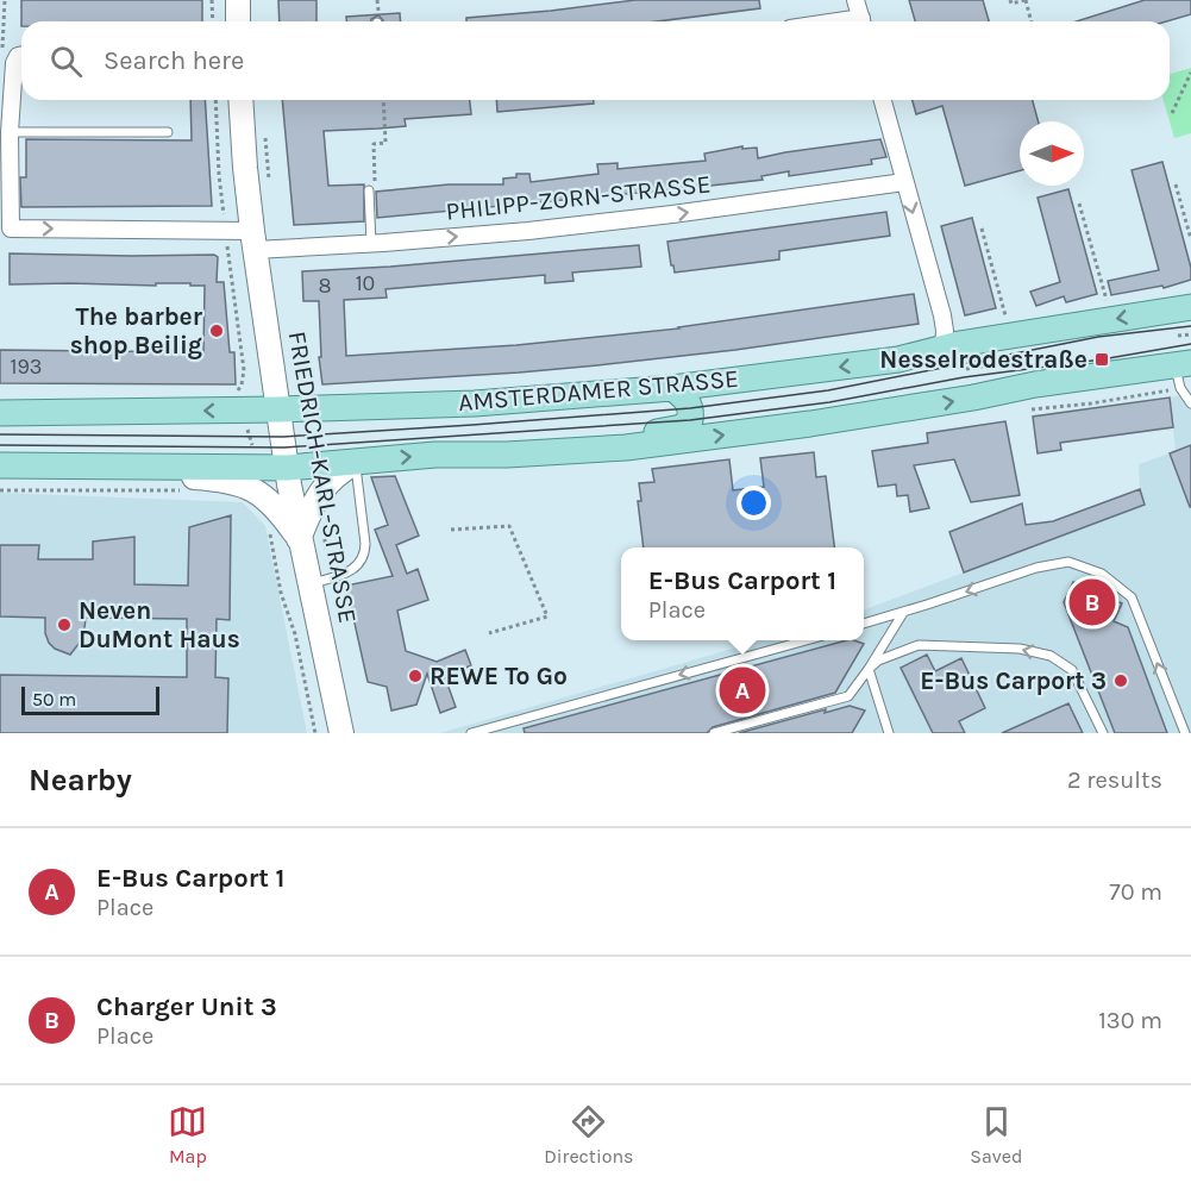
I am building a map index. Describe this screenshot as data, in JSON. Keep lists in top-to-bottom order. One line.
{"streets":{"main road":["AMSTERDAMER STRASSE","FRIEDRICH-KARL-STRASSE"],"street":["PHILIPP-ZORN-STRASSE"]},"crossings":[["PHILIPP-ZORN-STRASSE","FRIEDRICH-KARL-STRASSE"],["AMSTERDAMER STRASSE","FRIEDRICH-KARL-STRASSE"]],"one_way":["PHILIPP-ZORN-STRASSE"],"places":{"other":["The barber shop Beilig","Neven DuMont Haus","REWE To Go","E-Bus Carport 3"],"transit":["Nesselrodestraße"]},"house_numbers":["10","8","193"],"scale_bar":"50 m","north":"right","page":{"search":"Search here","popup":["E-Bus Carport 1","Place"],"pins":["B","A"],"scale":"50 m","heading":["Nearby","2 results"],"list":[{"mark":"A","name":"E-Bus Carport 1","note":"Place","value":"70 m"},{"mark":"B","name":"Charger Unit 3","note":"Place","value":"130 m"}],"nav":["Map","Directions","Saved"]}}
